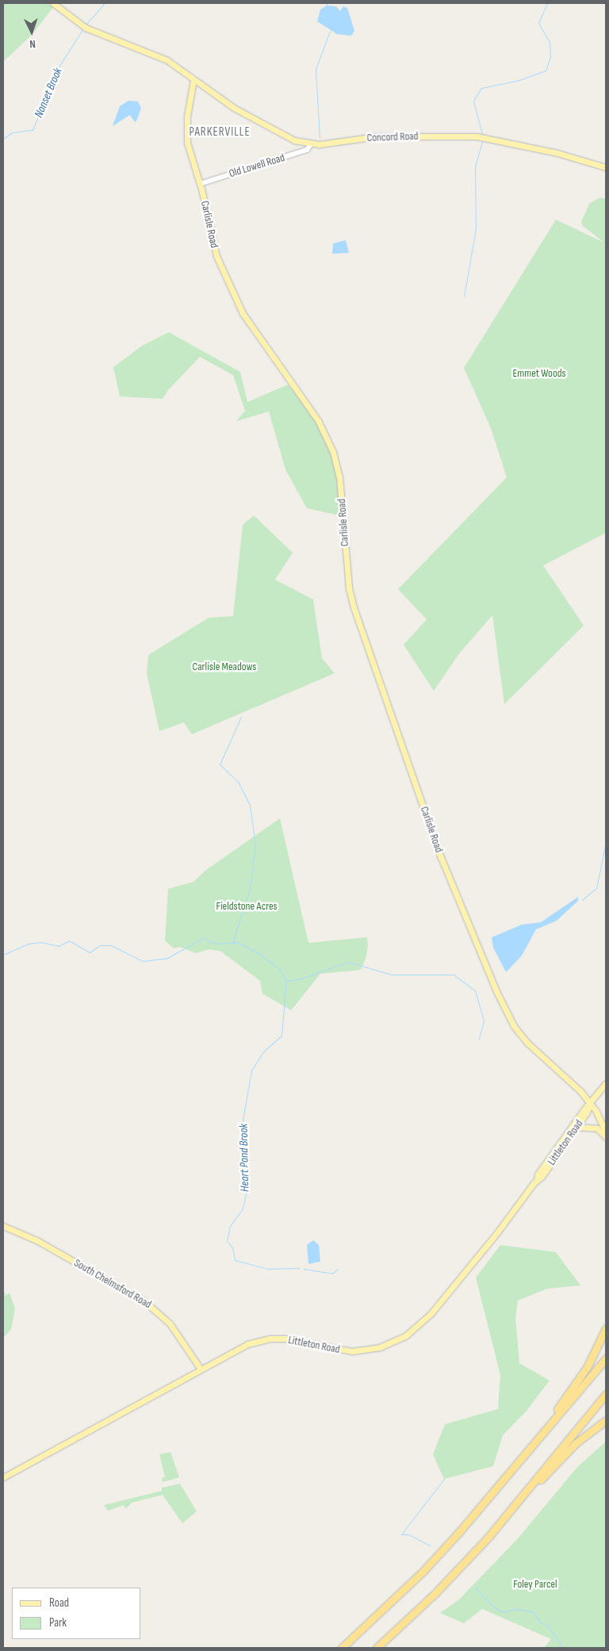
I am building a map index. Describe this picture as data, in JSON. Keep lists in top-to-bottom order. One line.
{"streets":{"main road":["Concord Road","Carlisle Road","Littleton Road","South Chelmsford Road"],"street":["Old Lowell Road"]},"crossings":[["Concord Road","Old Lowell Road"],["Concord Road","Carlisle Road"],["Old Lowell Road","Carlisle Road"],["Carlisle Road","Littleton Road"],["Littleton Road","South Chelmsford Road"]],"districts":["PARKERVILLE"],"water":["Nonset Brook","Heart Pond Brook"],"parks":["Emmet Woods","Carlisle Meadows","Fieldstone Acres","Foley Parcel"],"legend":["Road","Park"],"north":"bottom"}
